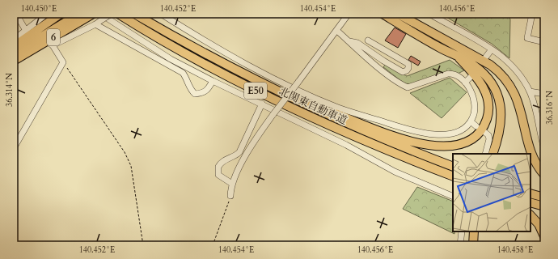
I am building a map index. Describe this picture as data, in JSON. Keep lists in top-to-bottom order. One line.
{"streets":{"highway":["6","E50","北関東自動車道"]},"coordinates":["140.450°E","140.452°E","140.454°E","140.456°E","36.314°N","36.316°N","140.458°E"]}
